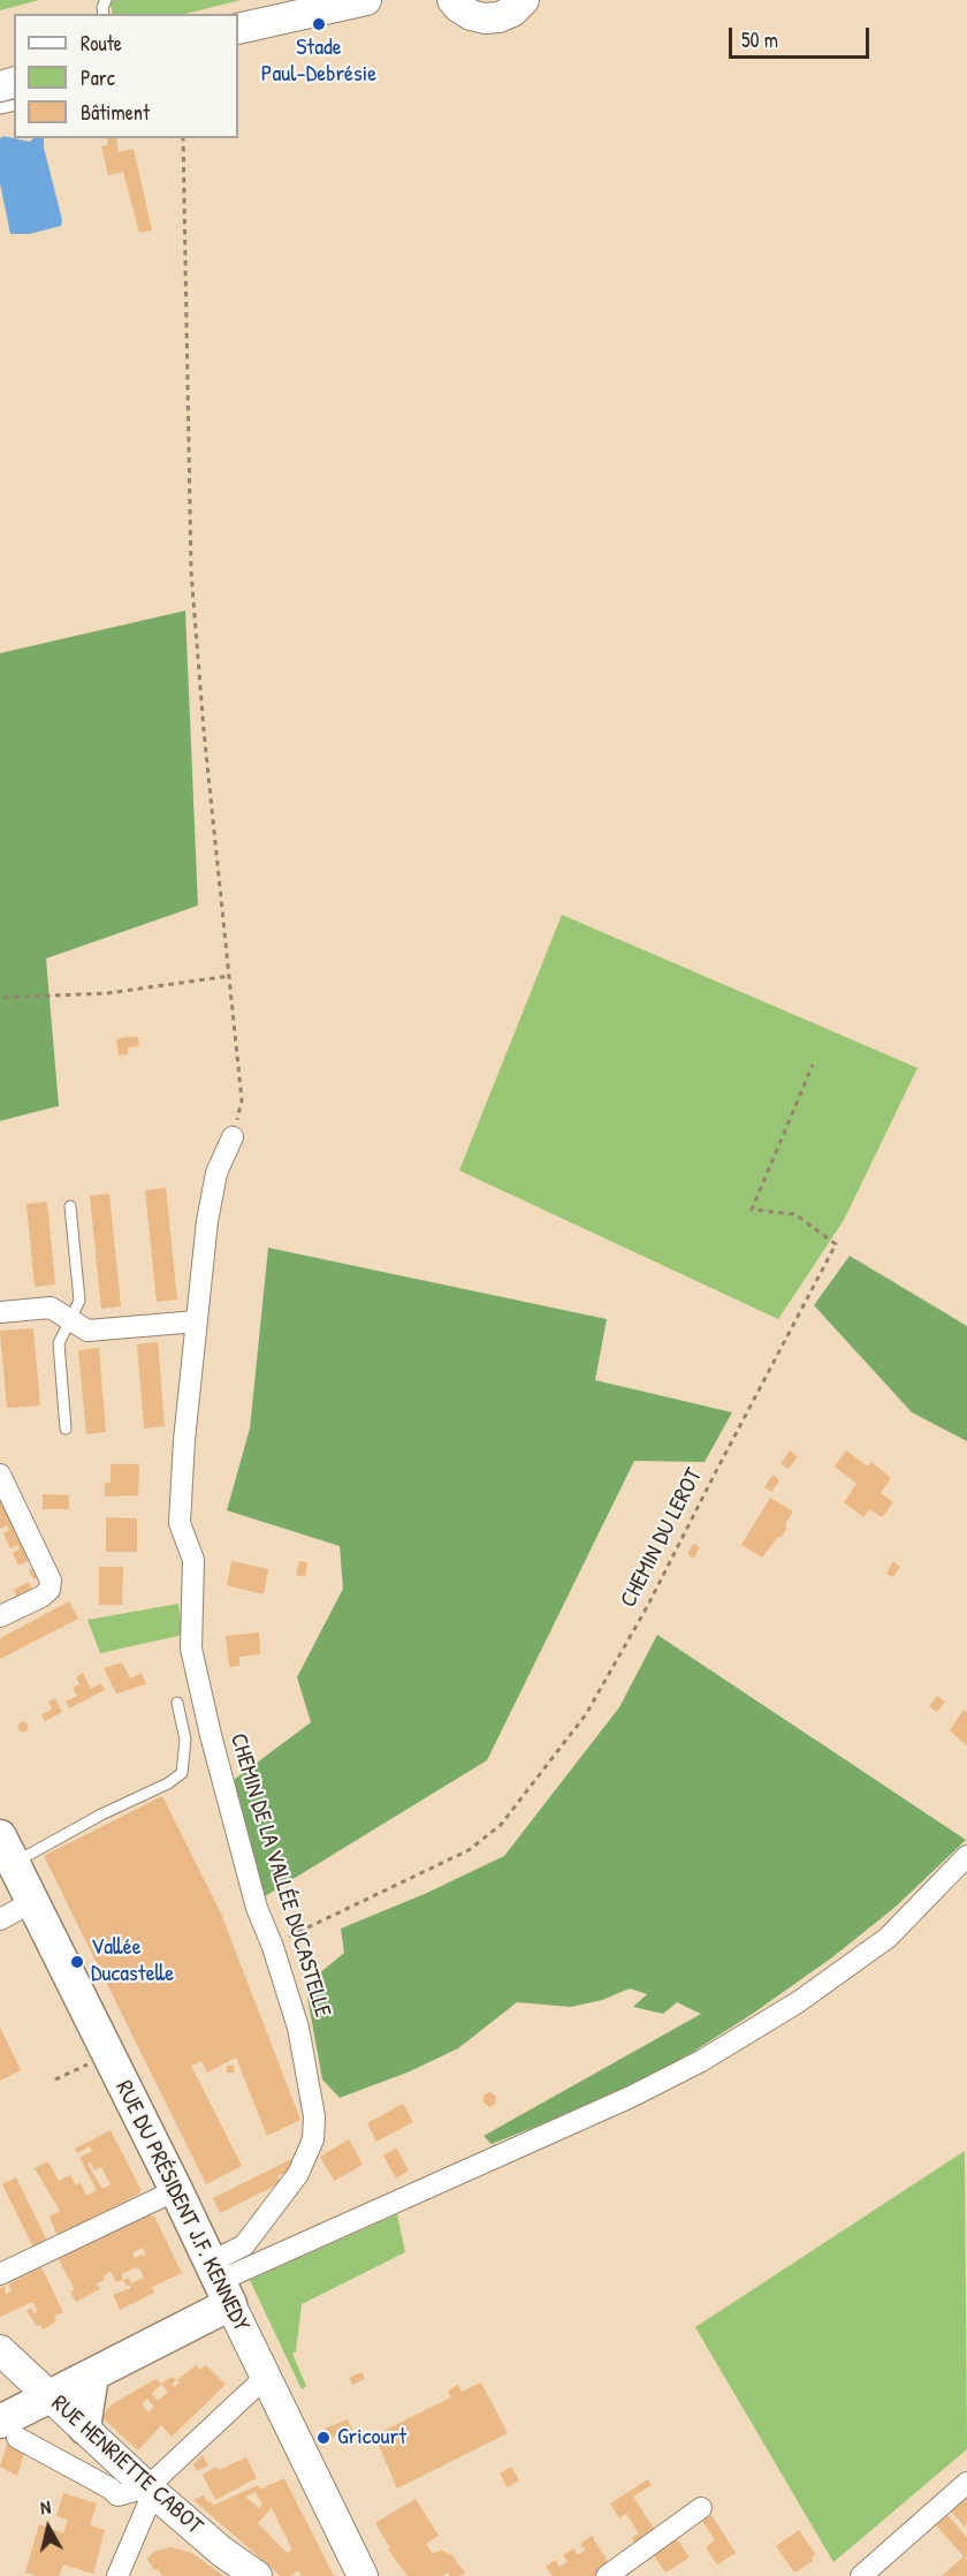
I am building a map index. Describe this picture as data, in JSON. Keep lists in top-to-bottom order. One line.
{"streets":{"main road":["RUE DU PRÉSIDENT J.F. KENNEDY"],"street":["CHEMIN DE LA VALLÉE DUCASTELLE","RUE HENRIETTE CABOT"],"path":["CHEMIN DU LEROT"]},"crossings":[["CHEMIN DU LEROT","CHEMIN DE LA VALLÉE DUCASTELLE"],["CHEMIN DE LA VALLÉE DUCASTELLE","RUE DU PRÉSIDENT J.F. KENNEDY"]],"places":["Stade Paul-Debrésie","Vallée Ducastelle","Gricourt"],"legend":["Route","Parc","Bâtiment"],"scale_bar":"50 m","north":"top"}
